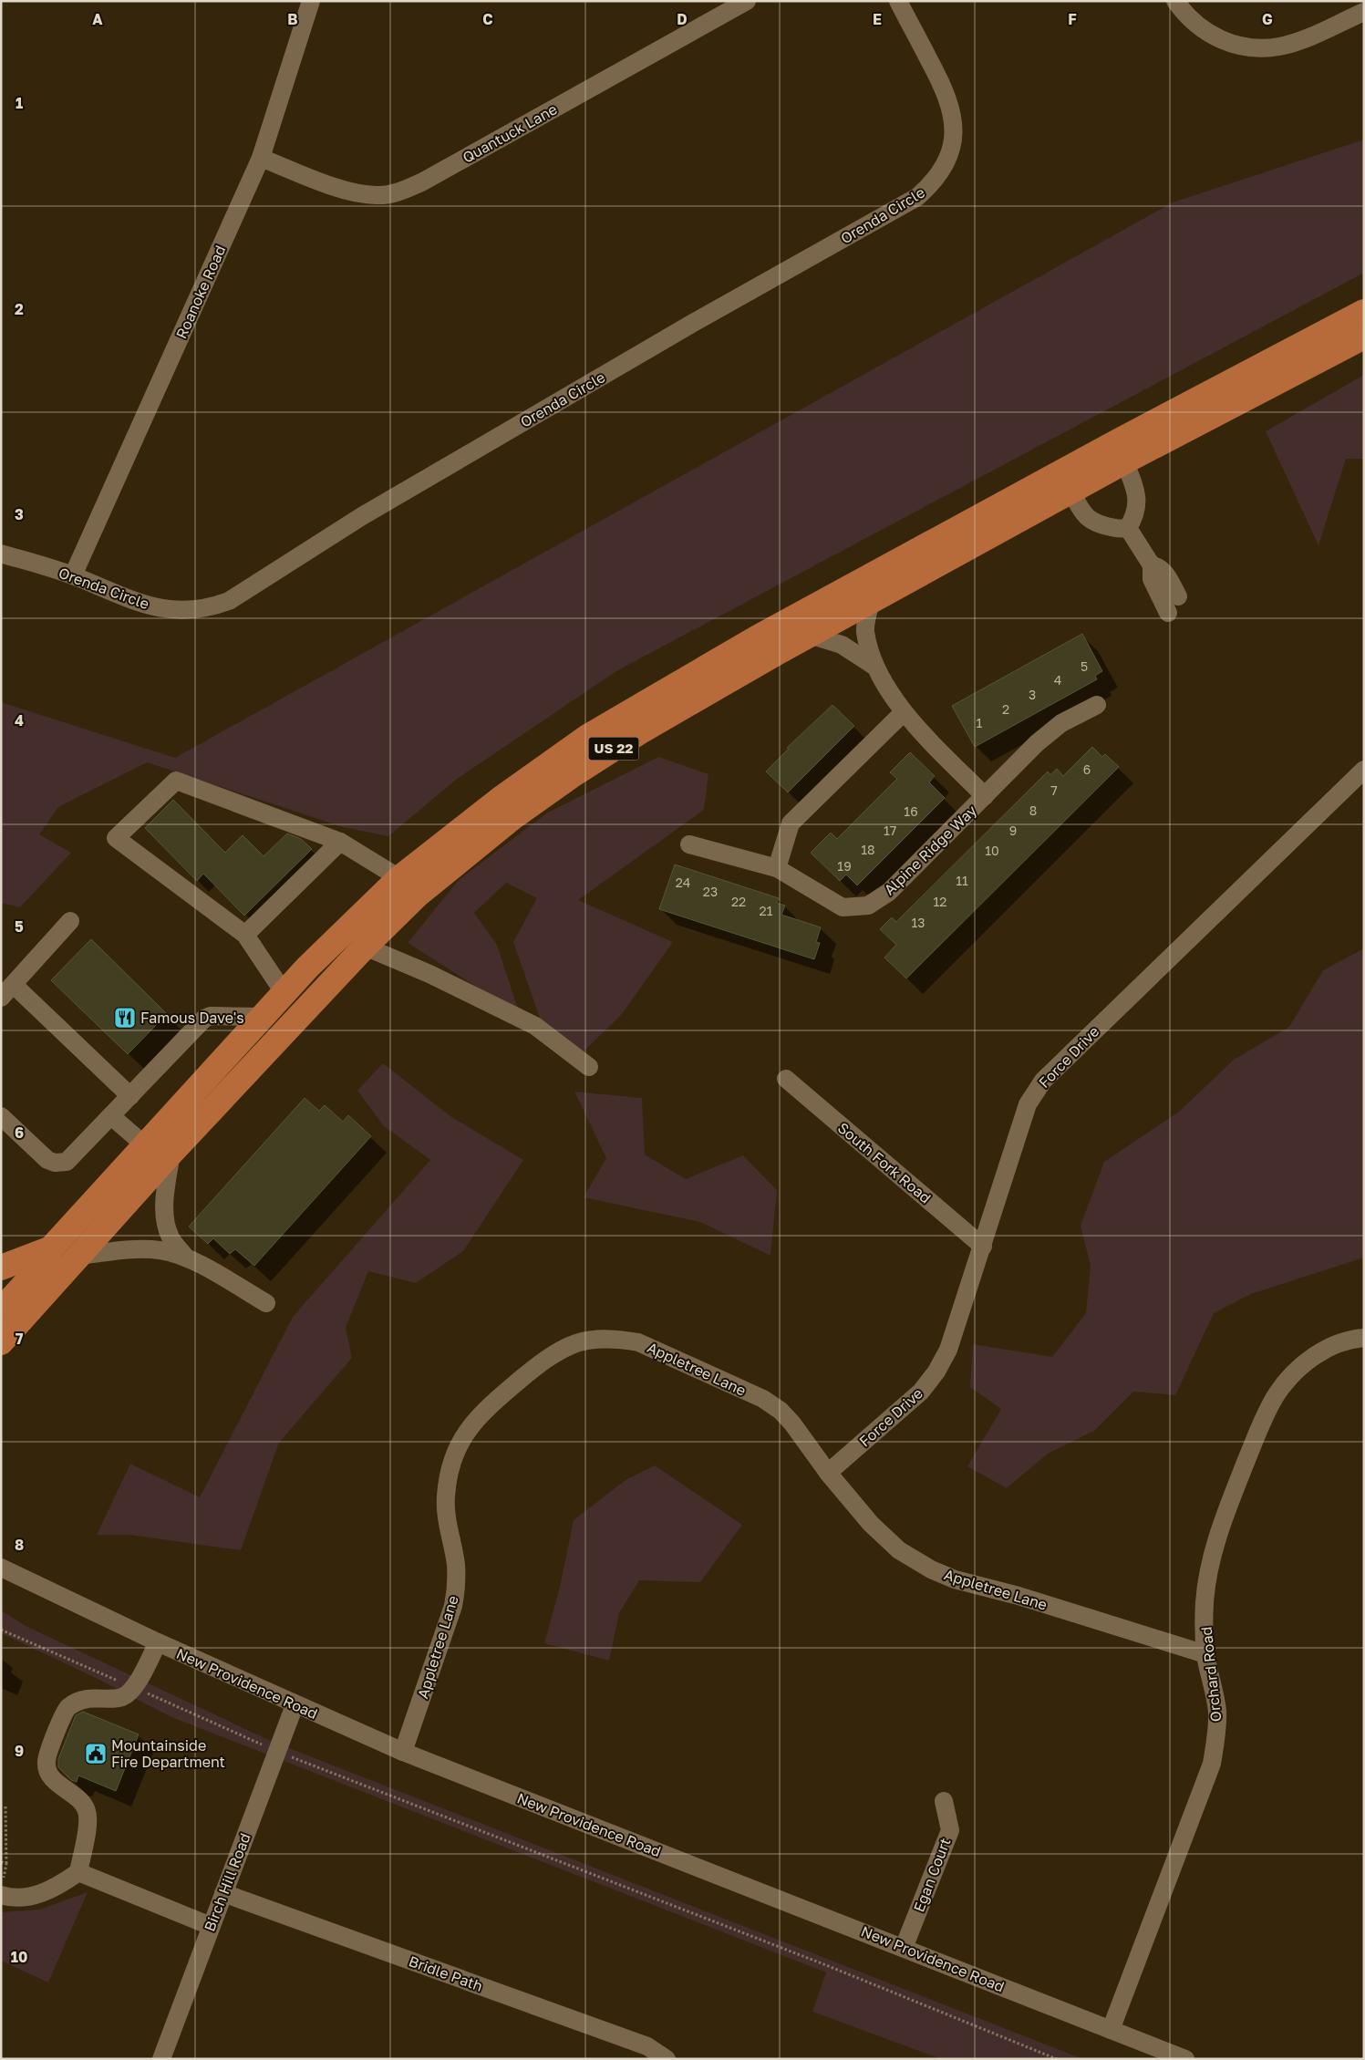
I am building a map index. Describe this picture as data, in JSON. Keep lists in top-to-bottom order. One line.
{"streets":{"highway":["US 22"],"street":["Quantuck Lane","Orenda Circle","Roanoke Road","Alpine Ridge Way","Force Drive","South Fork Road","Appletree Lane","Orchard Road","New Providence Road","Egan Court","Birch Hill Road","Bridle Path"]},"crossings":[["Quantuck Lane","Roanoke Road"],["Orenda Circle","Roanoke Road"],["US 22","Alpine Ridge Way"],["Force Drive","South Fork Road"],["Force Drive","Appletree Lane"],["Appletree Lane","Orchard Road"],["Appletree Lane","New Providence Road"],["Orchard Road","New Providence Road"],["New Providence Road","Egan Court"],["New Providence Road","Birch Hill Road"],["Birch Hill Road","Bridle Path"]],"places":{"restaurant":["Famous Dave's"],"public building":["Mountainside Fire Department"]},"house_numbers":["5","4","3","2","1","6","7","8","16","17","9","18","10","19","11","24","23","22","12","21","13"],"grid":{"columns":["A","B","C","D","E","F","G"],"rows":["1","2","3","4","5","6","7","8","9","10"]}}
